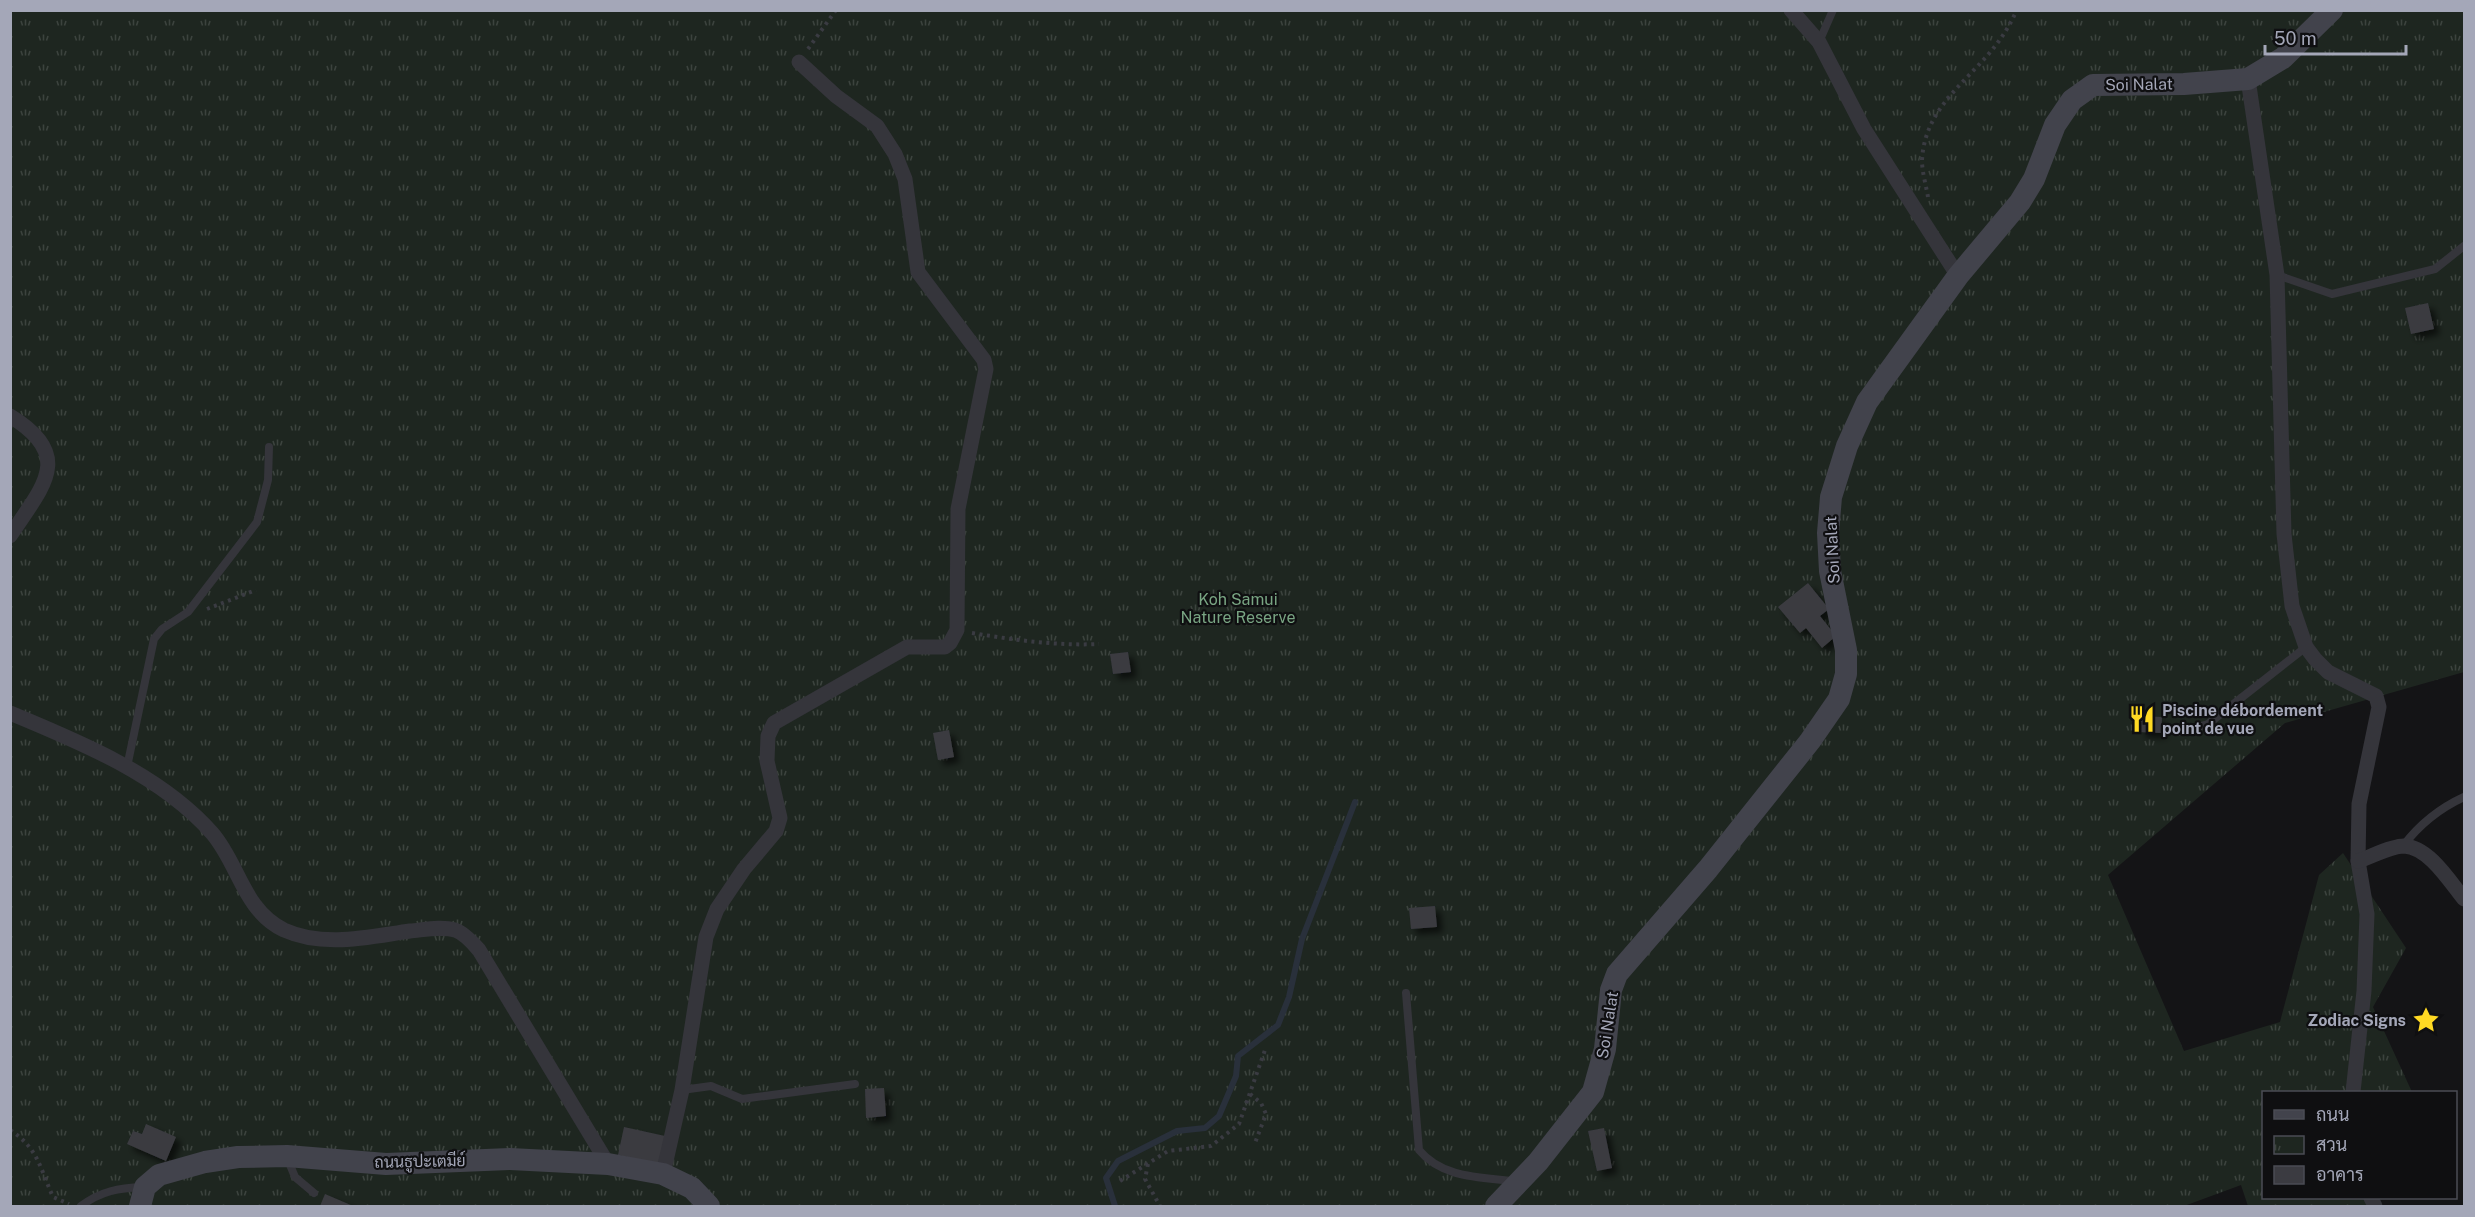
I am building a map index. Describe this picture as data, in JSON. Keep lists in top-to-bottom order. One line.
{"streets":{"street":["Soi Nalat","ถนนธูปะเตมีย์"]},"parks":["Koh Samui Nature Reserve"],"places":{"restaurant":["Piscine débordement point de vue"],"place":["Zodiac Signs"]},"legend":["ถนน","สวน","อาคาร"],"scale_bar":"50 m"}
